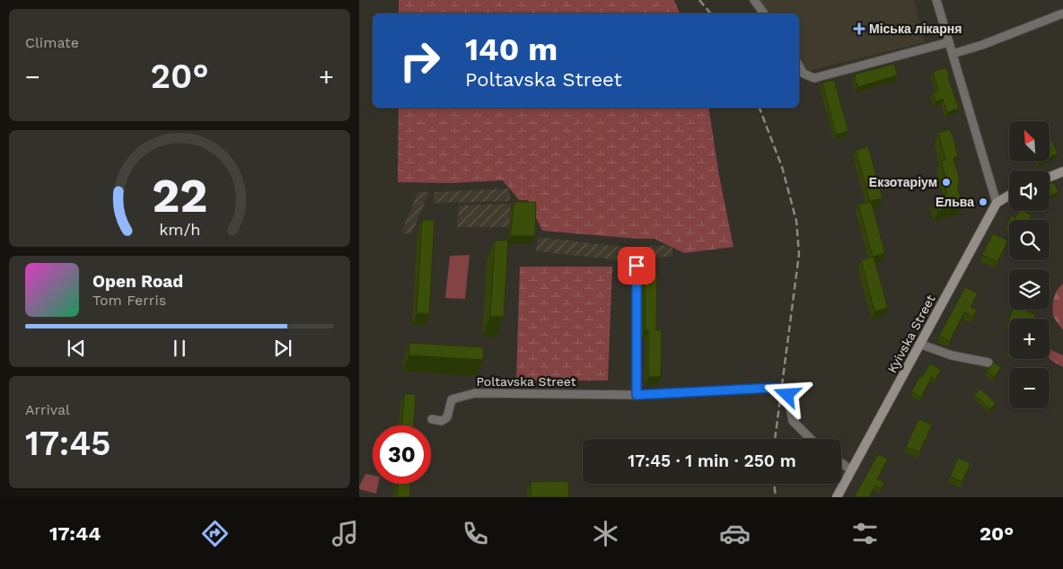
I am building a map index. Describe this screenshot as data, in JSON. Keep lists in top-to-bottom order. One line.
{"streets":{"main road":["Kyivska Street"],"street":["Poltavska Street"]},"places":{"health":["Міська лікарня"],"other":["Екзотаріум","Ельва"]},"north":"top left","page":{"tile":["Climate",["Arrival","17:45"]],"turn":["140 m","Poltavska Street"],"heat":["−","20°","+"],"map_buttons":["+","−"],"song":["Open Road","Tom Ferris"],"limit":"30","trip":"17:45 · 1 min · 250 m","tabs":["17:44","20°"],"gauge":["22","km/h"]}}
